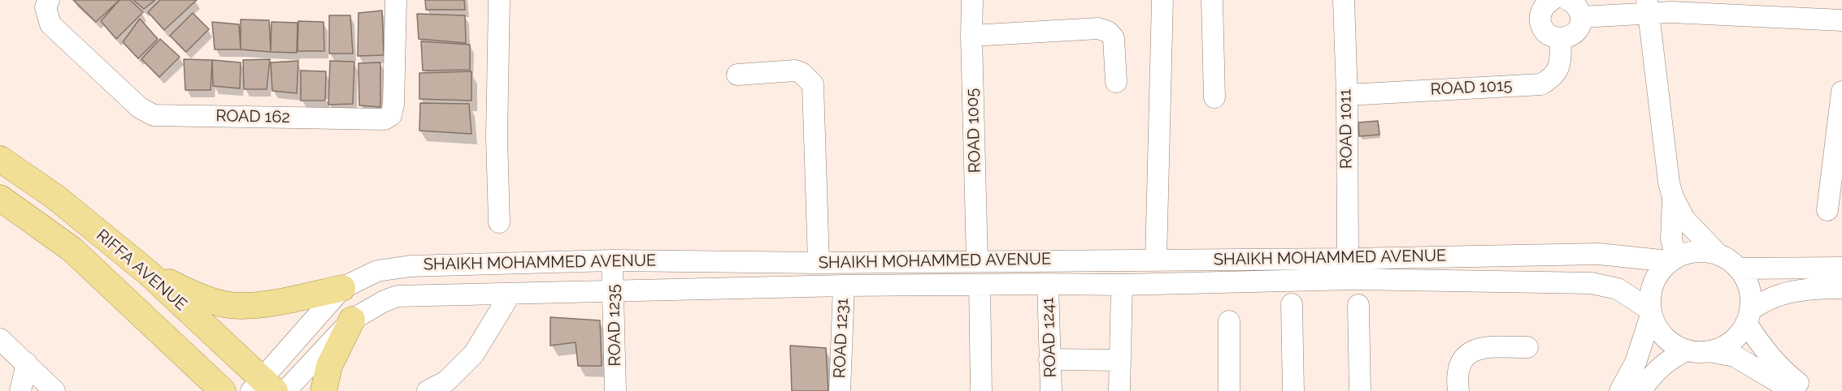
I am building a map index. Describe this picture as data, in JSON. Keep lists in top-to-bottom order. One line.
{"streets":{"main road":["RIFFA AVENUE"],"street":["ROAD 1015","ROAD 162","ROAD 1011","ROAD 1005","SHAIKH MOHAMMED AVENUE","ROAD 1235","ROAD 1241","ROAD 1231"]},"crossings":[["ROAD 1015","ROAD 1011"],["ROAD 1011","SHAIKH MOHAMMED AVENUE"],["ROAD 1005","SHAIKH MOHAMMED AVENUE"],["SHAIKH MOHAMMED AVENUE","RIFFA AVENUE"],["SHAIKH MOHAMMED AVENUE","ROAD 1235"],["SHAIKH MOHAMMED AVENUE","ROAD 1241"],["SHAIKH MOHAMMED AVENUE","ROAD 1231"]]}
